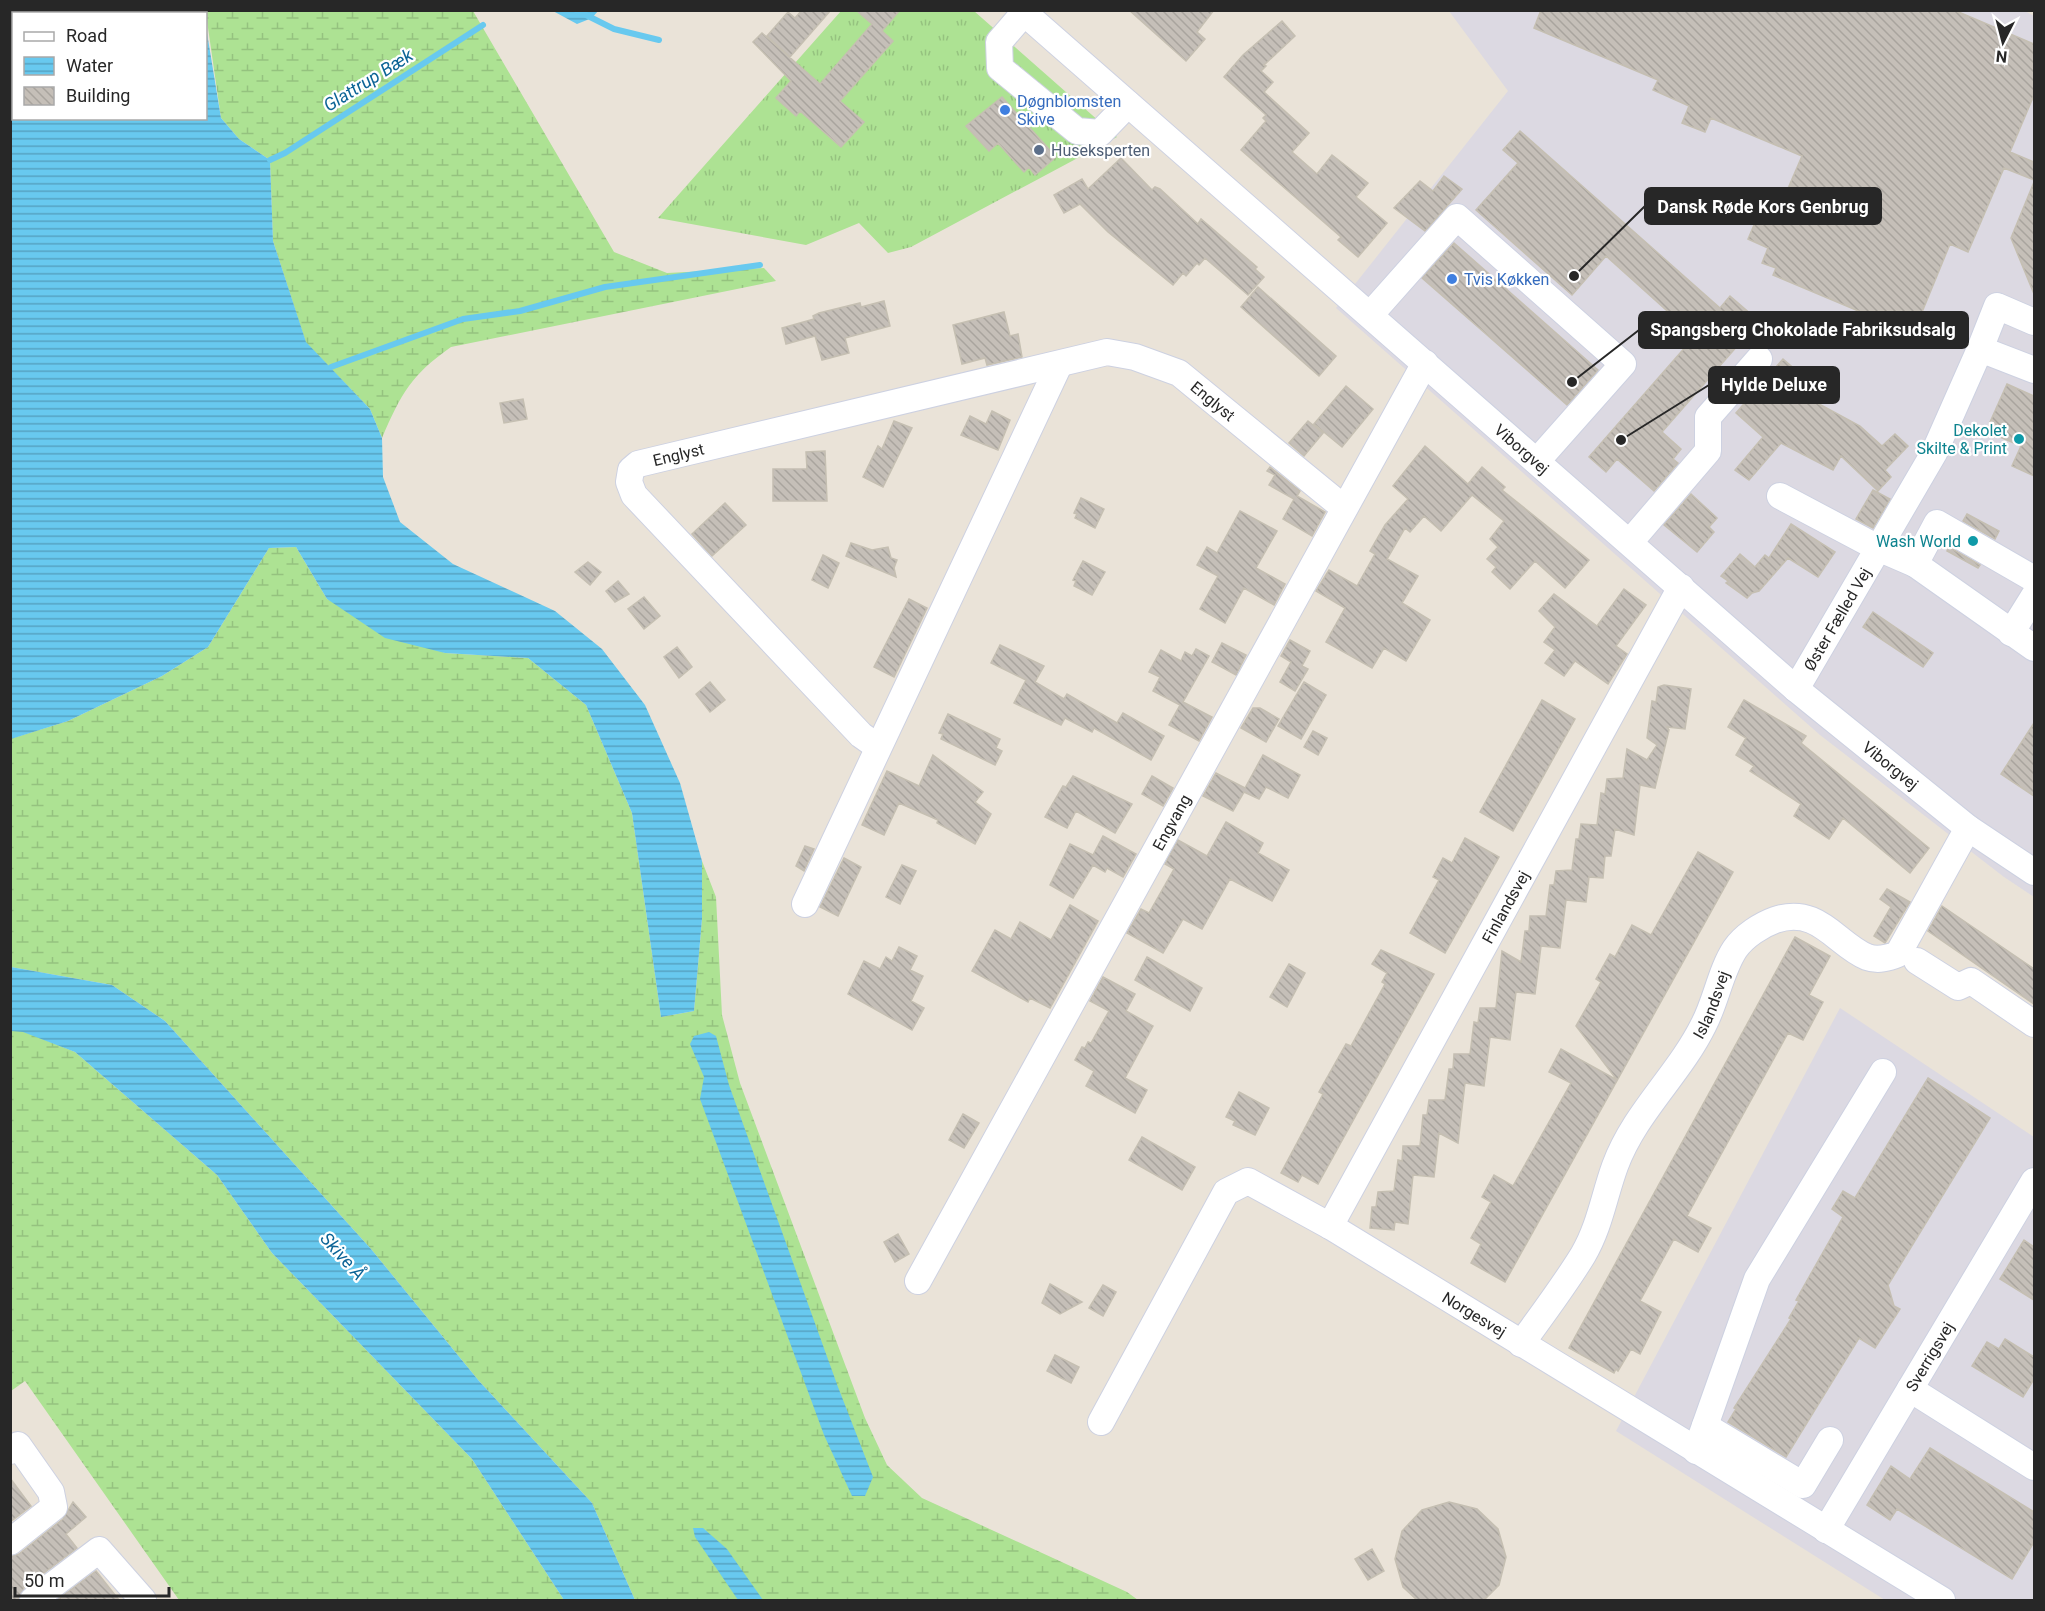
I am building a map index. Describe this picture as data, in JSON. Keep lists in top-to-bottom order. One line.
{"streets":{"street":["Englyst","Viborgvej","Øster Fælled Vej","Engvang","Finlandsvej","Islandsvej","Norgesvej","Sverrigsvej"]},"crossings":[["Englyst","Engvang"],["Viborgvej","Øster Fælled Vej"],["Viborgvej","Engvang"],["Viborgvej","Finlandsvej"],["Viborgvej","Islandsvej"],["Finlandsvej","Norgesvej"],["Islandsvej","Norgesvej"],["Norgesvej","Sverrigsvej"]],"water":["Glattrup Bæk","Skive Å"],"places":["Døgnblomsten Skive","Huseksperten","Dansk Røde Kors Genbrug","Tvis Køkken","Spangsberg Chokolade Fabriksudsalg","Dekolet Skilte & Print","Hylde Deluxe","Wash World"],"legend":["Road","Water","Building"],"scale_bar":"50 m","north":"bottom"}
